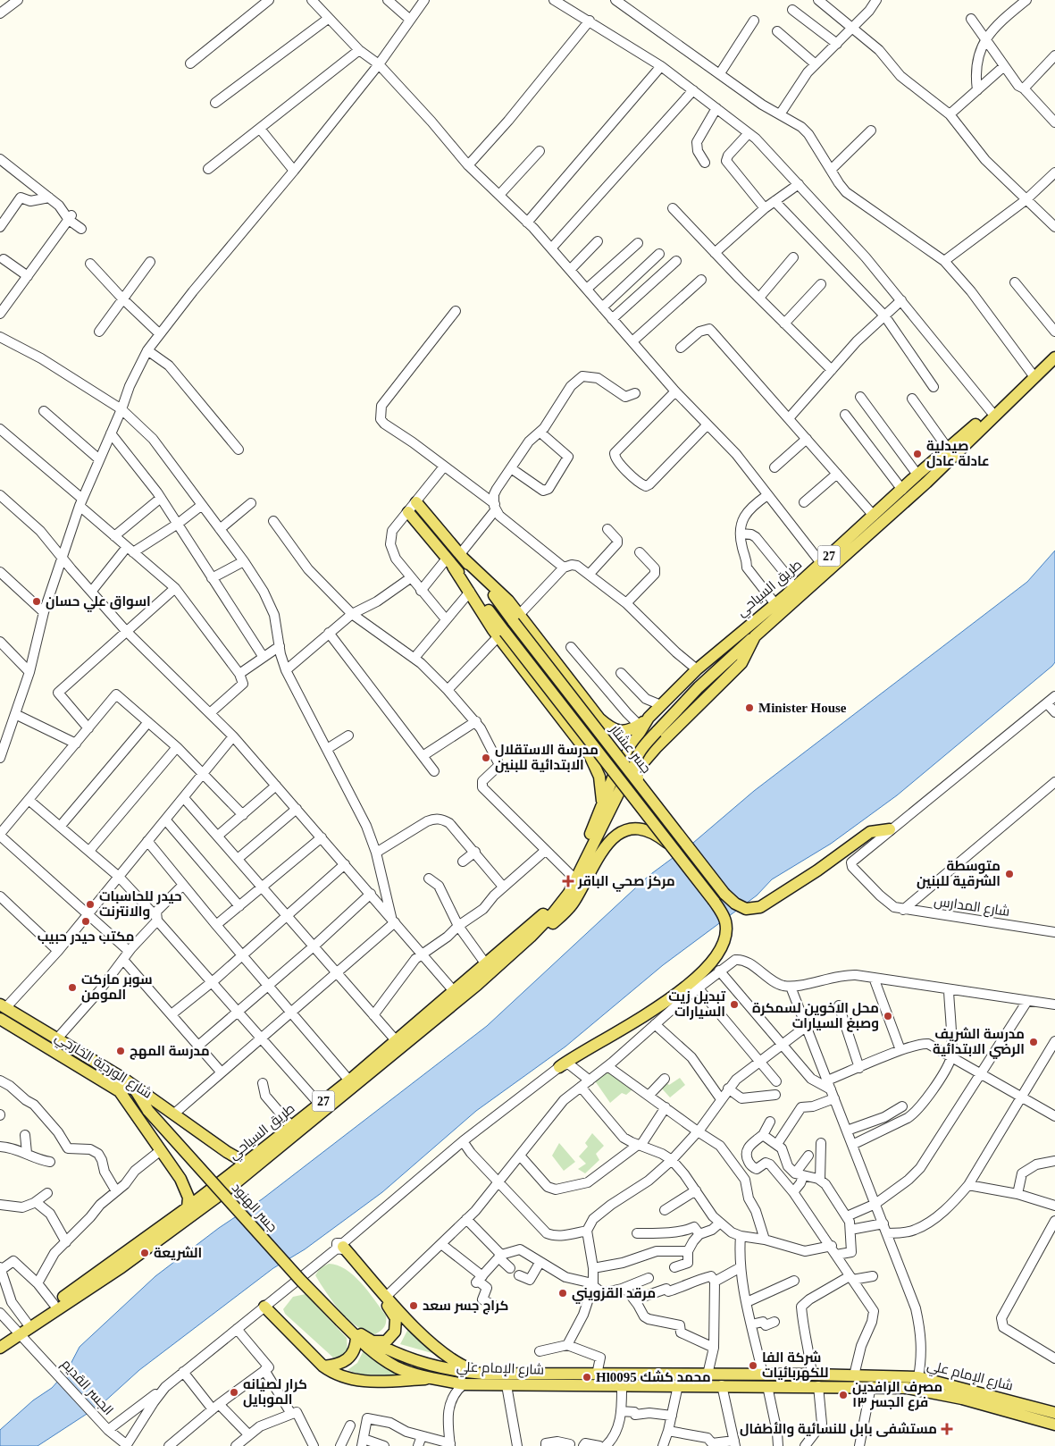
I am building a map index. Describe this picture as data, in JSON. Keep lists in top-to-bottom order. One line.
{"streets":{"main road":["27","طريق السياحي","جسر عشتار","شارع الوردية الخارجي","جسر الهنود","شارع الإمام علي"],"street":["شارع المدارس","الجسر القديم"]},"crossings":[["طريق السياحي","الجسر القديم"],["جسر عشتار","شارع المدارس"],["شارع الوردية الخارجي","جسر الهنود"],["جسر الهنود","شارع الإمام علي"]],"places":{"other":["صيدلية عادلة عادل","اسواق علي حسان","Minister House","مدرسة الاستقلال الابتدائية للبنين","متوسطة الشرقية للبنين","حيدر للحاسبات والانترنت","مكتب حيدر حبيب","سوبر ماركت المومن","تبديل زيت السيارات","محل الاخوين لسمكرة وصبغ السيارات","مدرسة الشريف الرضي الابتدائية","مدرسة المهج","الشريعة","مرقد القزويني","كراج جسر سعد","شركة الفا للكهربائيات","Hl0095 محمد كشك","كرار لصيانه الموبايل","مصرف الرافدين فرع الجسر ١٣"],"health":["مركز صحي الباقر","مستشفى بابل للنسائية والأطفال"]}}
